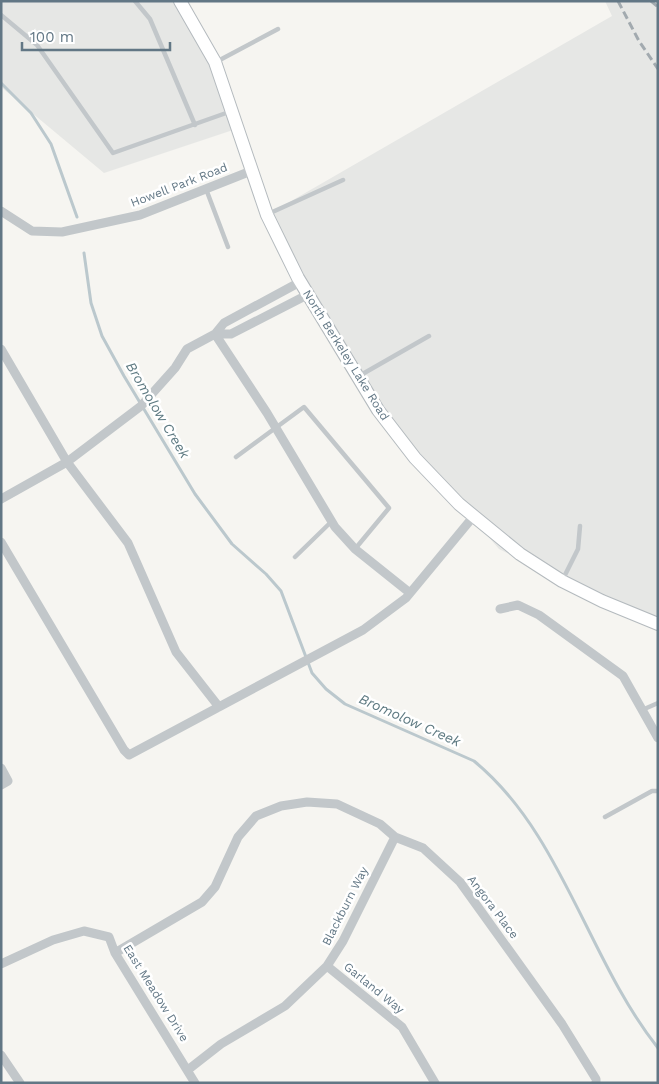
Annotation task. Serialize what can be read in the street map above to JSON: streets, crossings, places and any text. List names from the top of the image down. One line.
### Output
{"streets":{"street":["Howell Park Road","North Berkeley Lake Road","Blackburn Way","Angora Place","Garland Way","East Meadow Drive"]},"crossings":[["Howell Park Road","North Berkeley Lake Road"],["Blackburn Way","Angora Place"],["Blackburn Way","Garland Way"],["Blackburn Way","East Meadow Drive"],["Angora Place","East Meadow Drive"]],"water":["Bromolow Creek"],"scale_bar":"100 m"}
